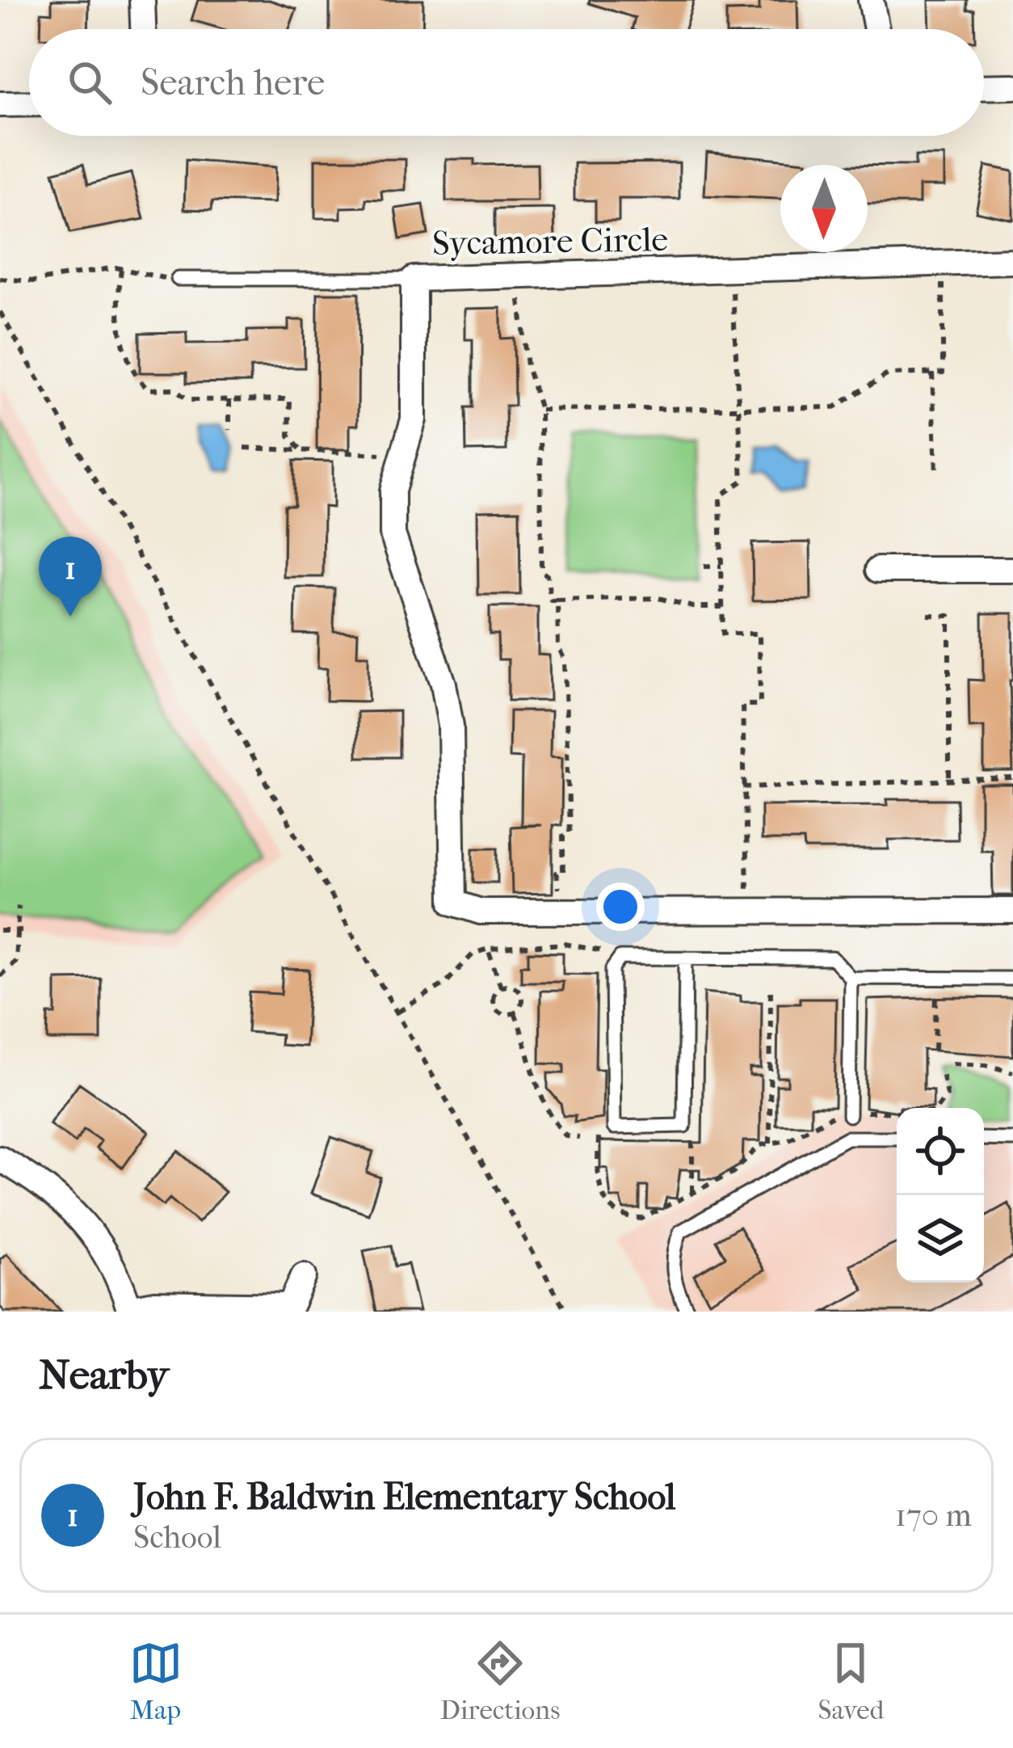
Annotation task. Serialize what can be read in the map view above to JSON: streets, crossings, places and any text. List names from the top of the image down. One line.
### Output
{"streets":{"street":["Sycamore Circle"]},"north":"bottom","page":{"search":"Search here","pins":"1","heading":"Nearby","list":[{"mark":"1","name":"John F. Baldwin Elementary School","note":"School","value":"170 m"}],"nav":["Map","Directions","Saved"]}}
